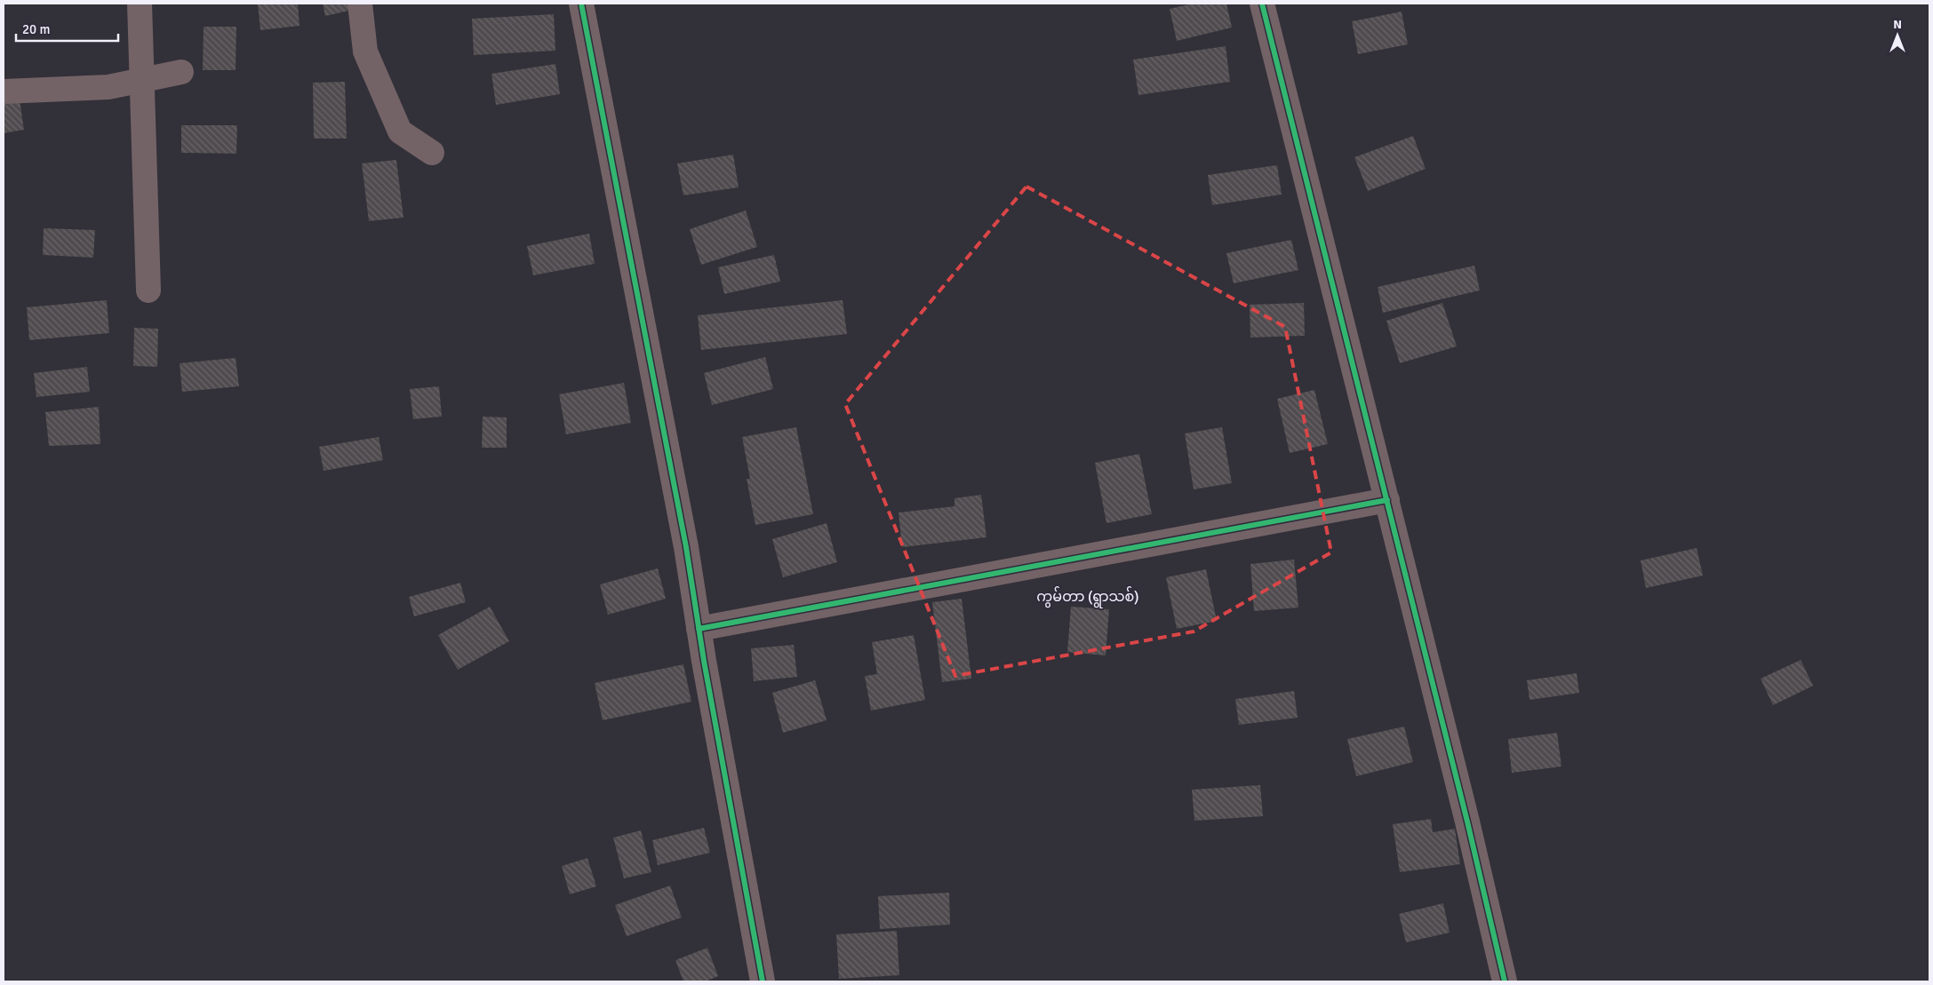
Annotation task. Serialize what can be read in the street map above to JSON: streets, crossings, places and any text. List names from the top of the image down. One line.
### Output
{"districts":["ကွမ်တာ (ရွာသစ်)"],"scale_bar":"20 m","north":"top"}
